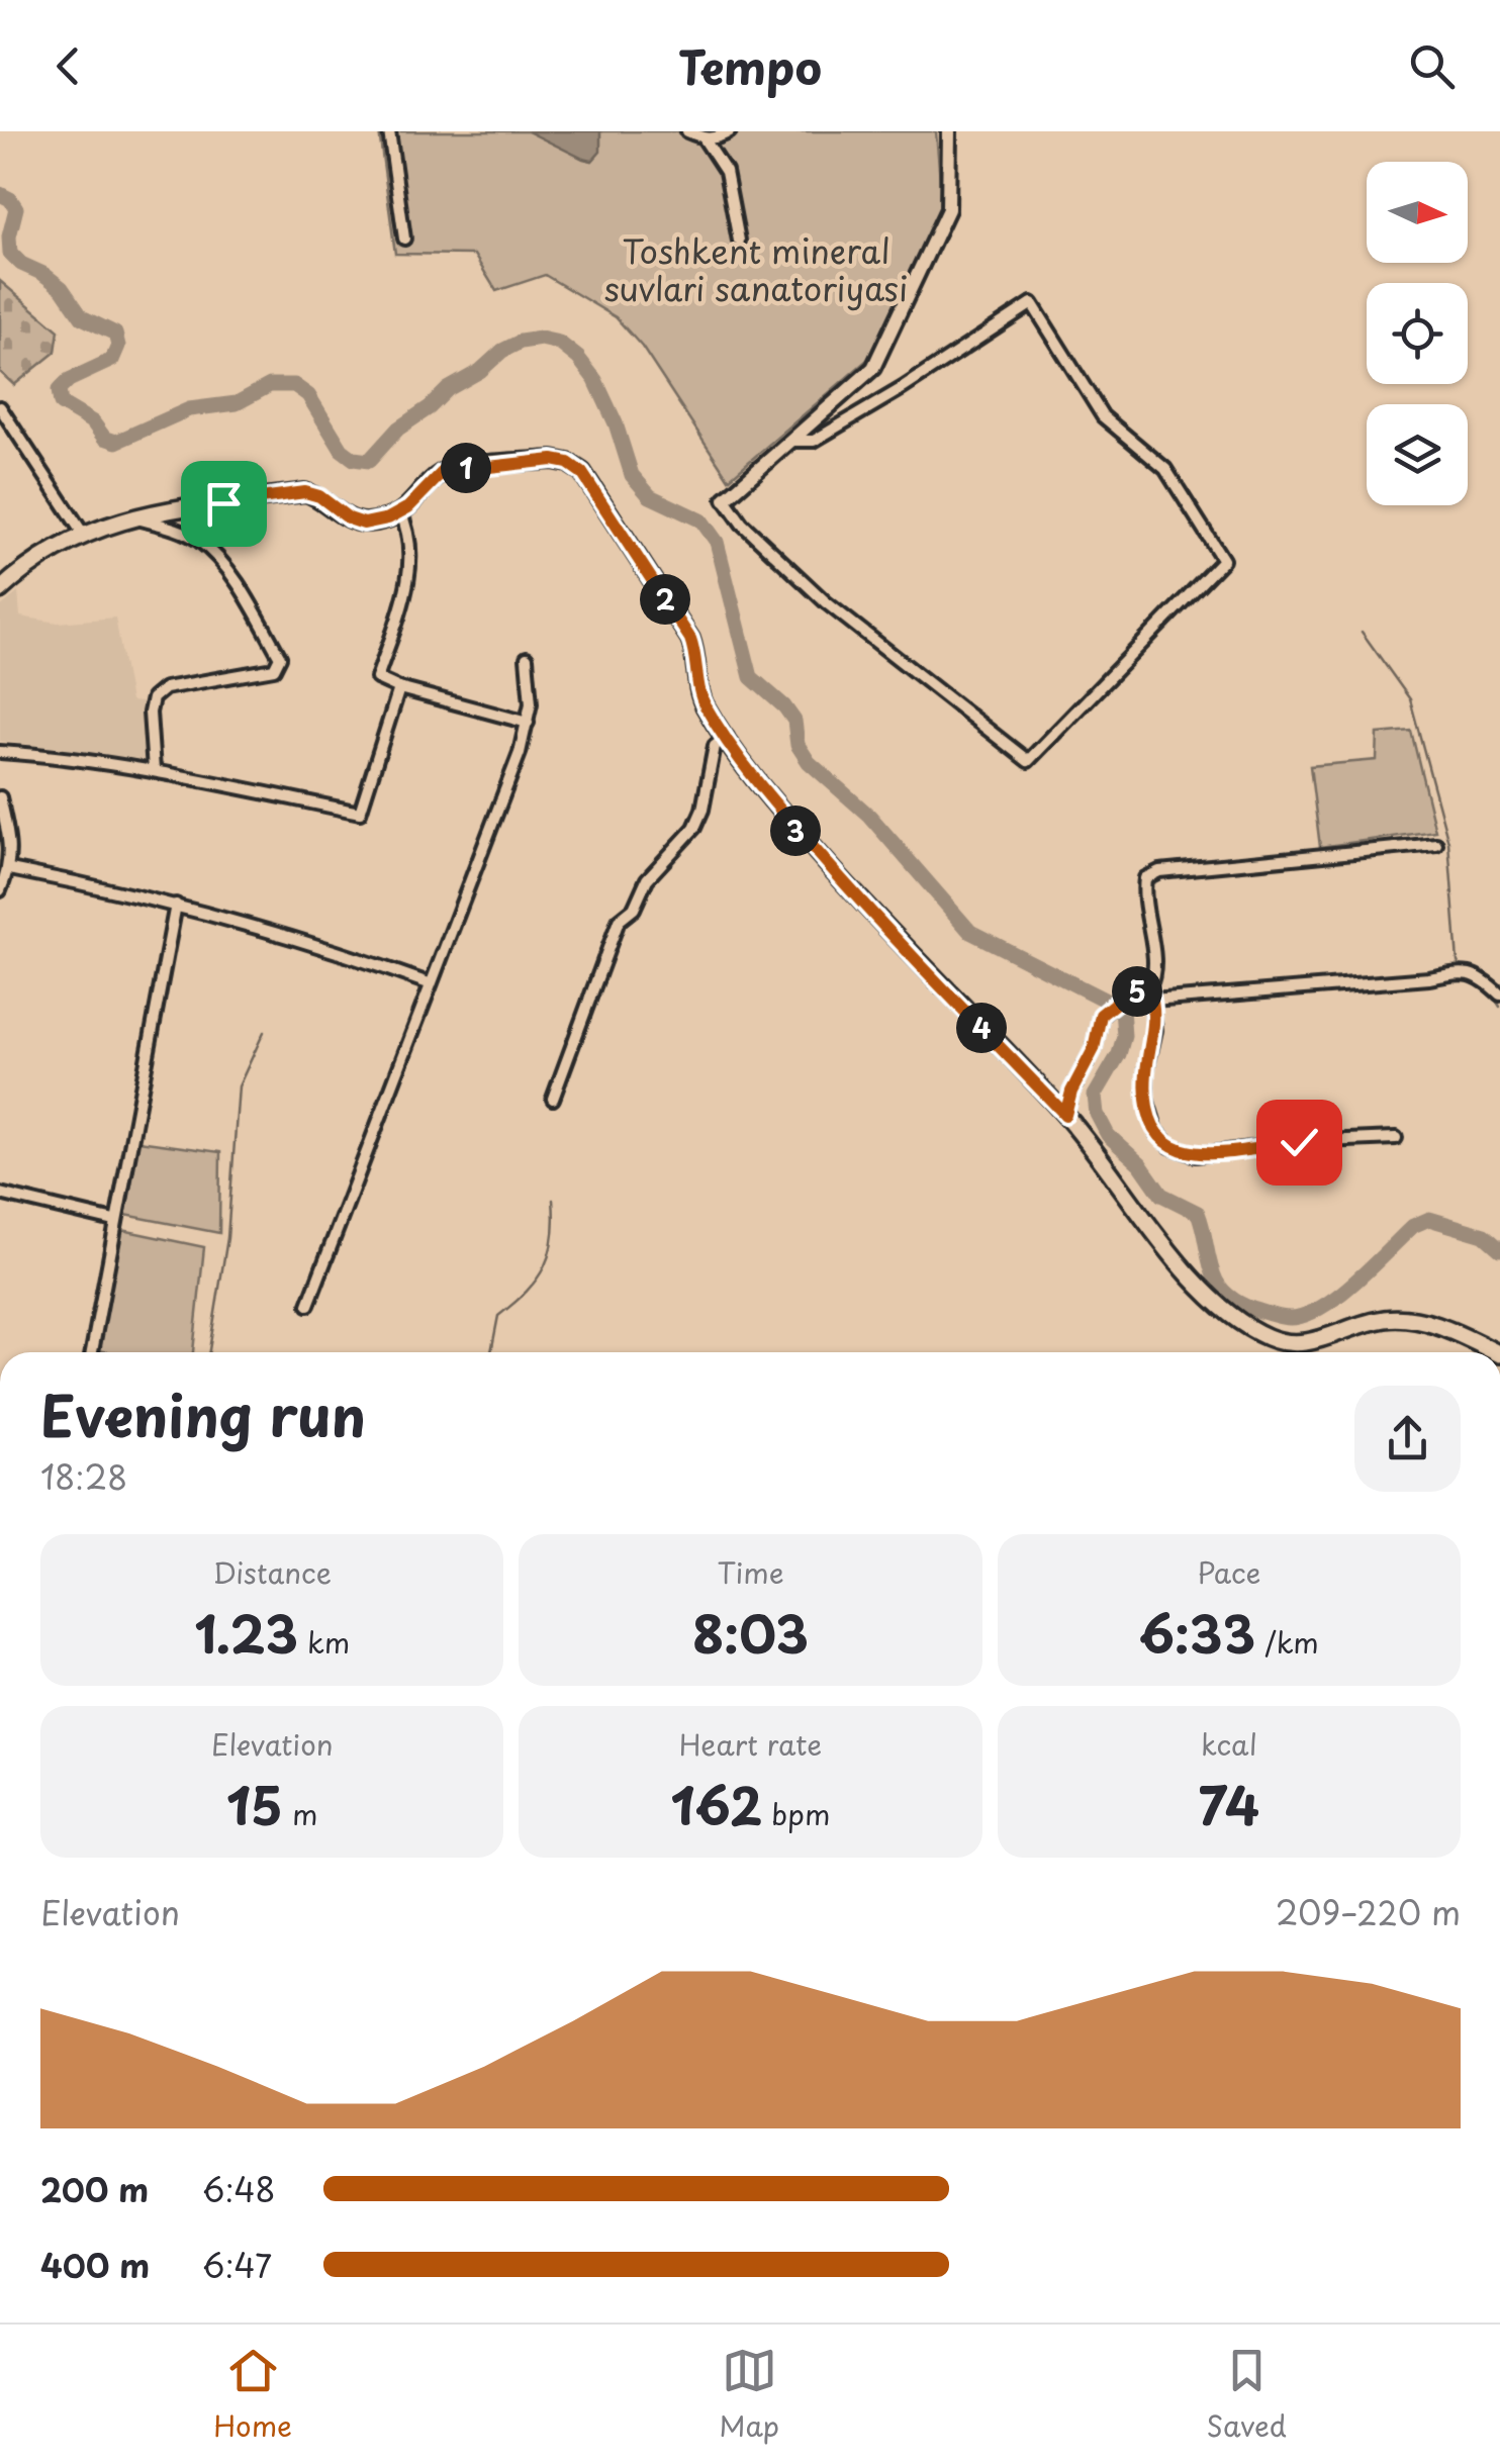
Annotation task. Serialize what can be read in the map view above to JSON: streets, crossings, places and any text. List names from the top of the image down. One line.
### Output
{"parks":["Toshkent mineral suvlari sanatoriyasi"],"north":"right","page":{"header":"Tempo","pins":["1","2","3","5","4"],"heading":["Evening run","18:28"],"stats":[["Distance","1.23 km"],["Time","8:03"],["Pace","6:33 /km"],["Elevation","15 m"],["Heart rate","162 bpm"],["kcal","74"]],"chart":["Elevation","209–220 m"],"list":[{"name":"200 m","note":"6:48"},{"name":"400 m","note":"6:47"}],"tabs":["Home","Map","Saved"]}}
